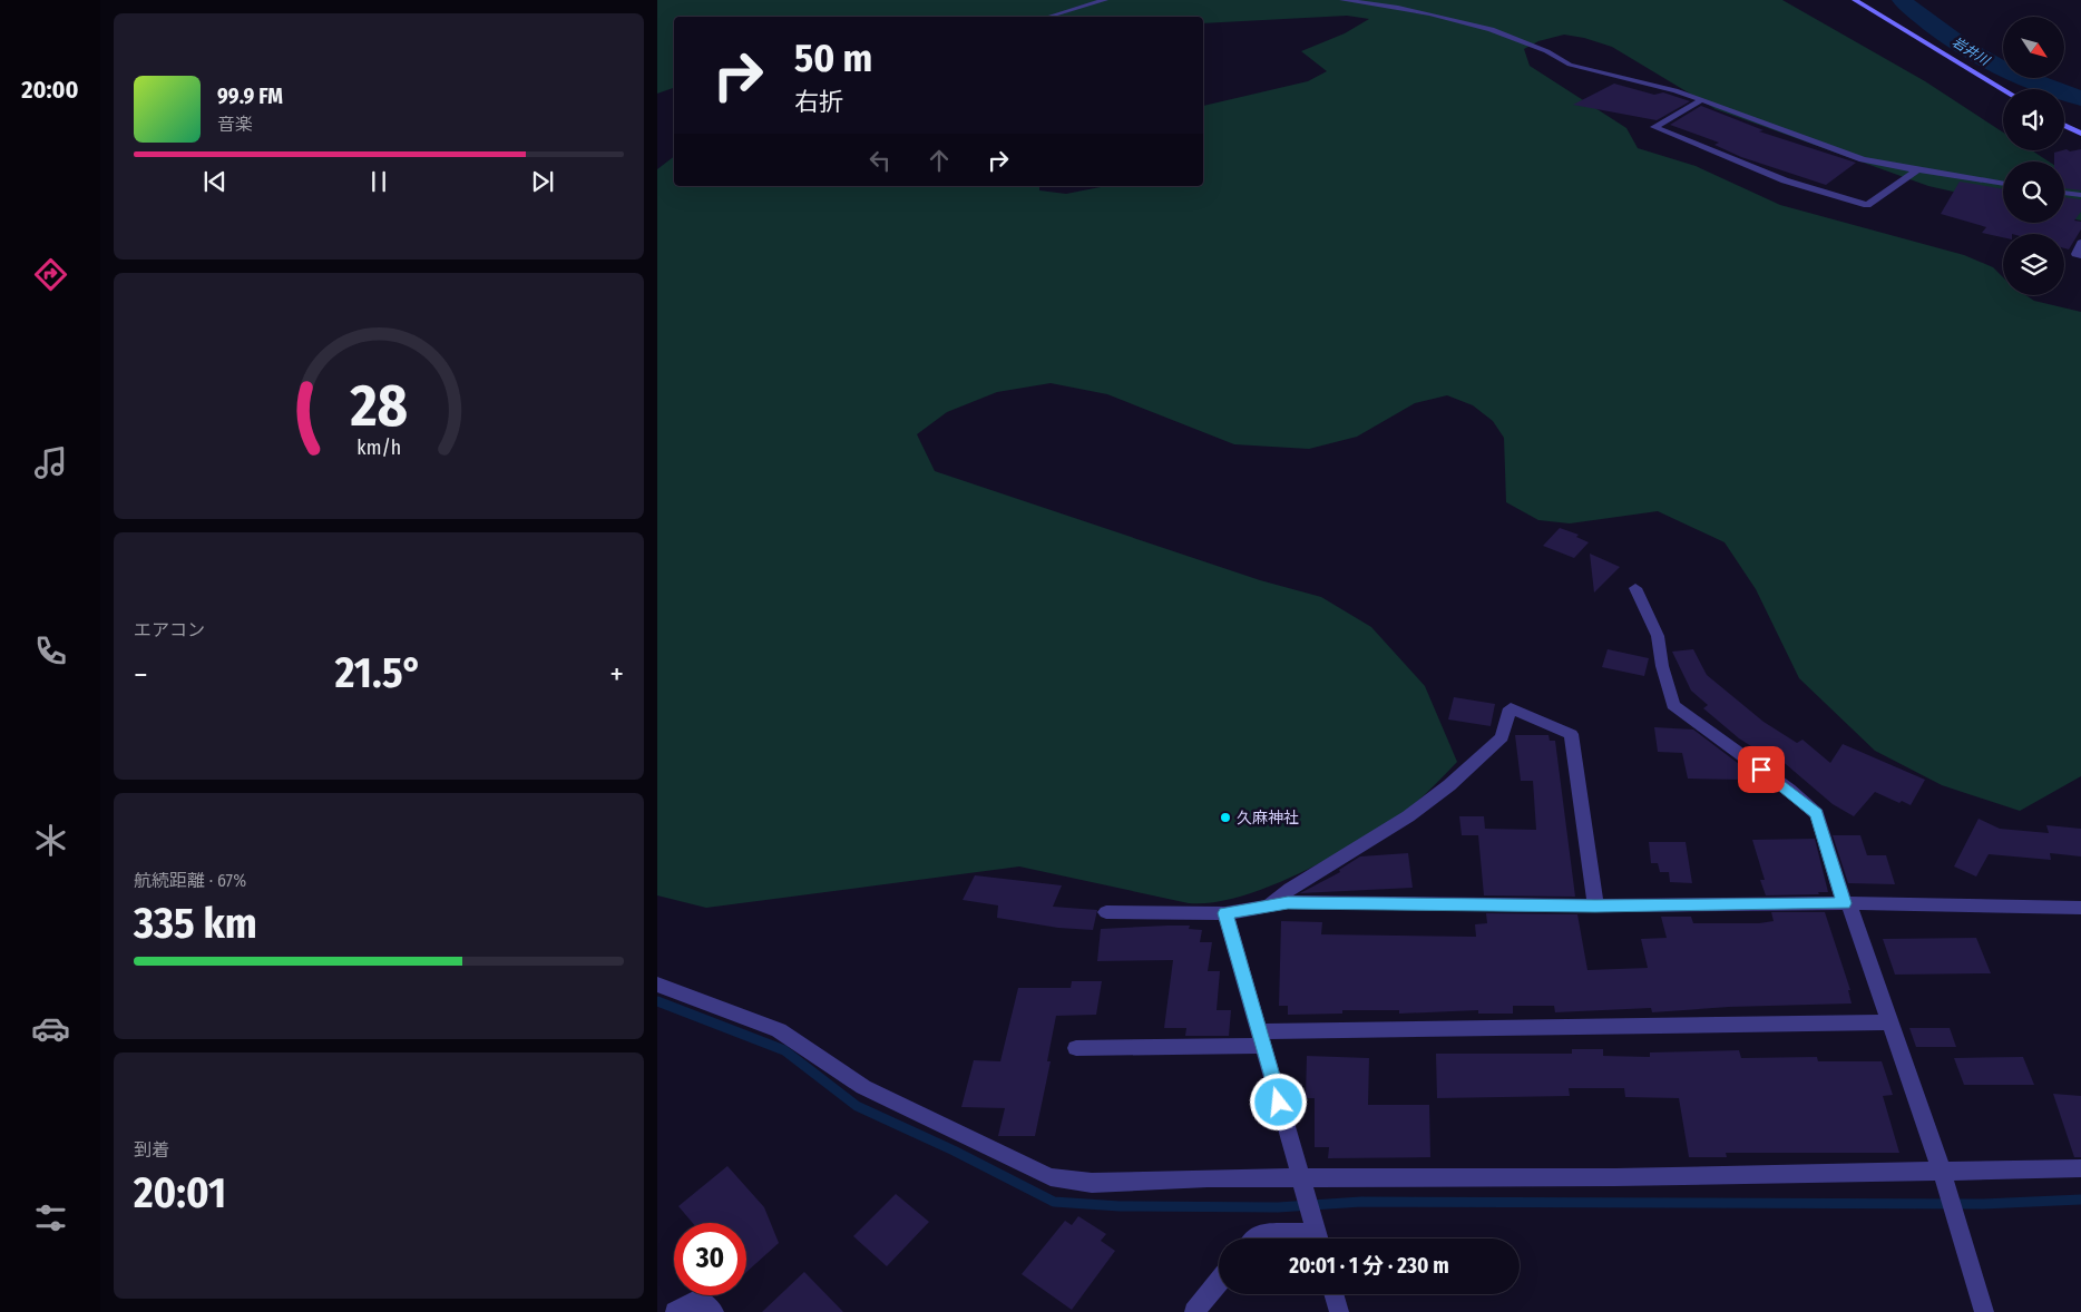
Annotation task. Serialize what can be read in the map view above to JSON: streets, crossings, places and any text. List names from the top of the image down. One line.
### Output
{"water":["岩井川"],"places":["久麻神社"],"north":"bottom right","page":{"tabs":"20:00","turn":["50 m","右折"],"song":["99.9 FM","音楽"],"tile":["エアコン",["航続距離 · 67%","335 km"],["到着","20:01"]],"heat":["−","21.5°","+"],"limit":"30","trip":"20:01 · 1 分 · 230 m","gauge":["28","km/h"]}}
